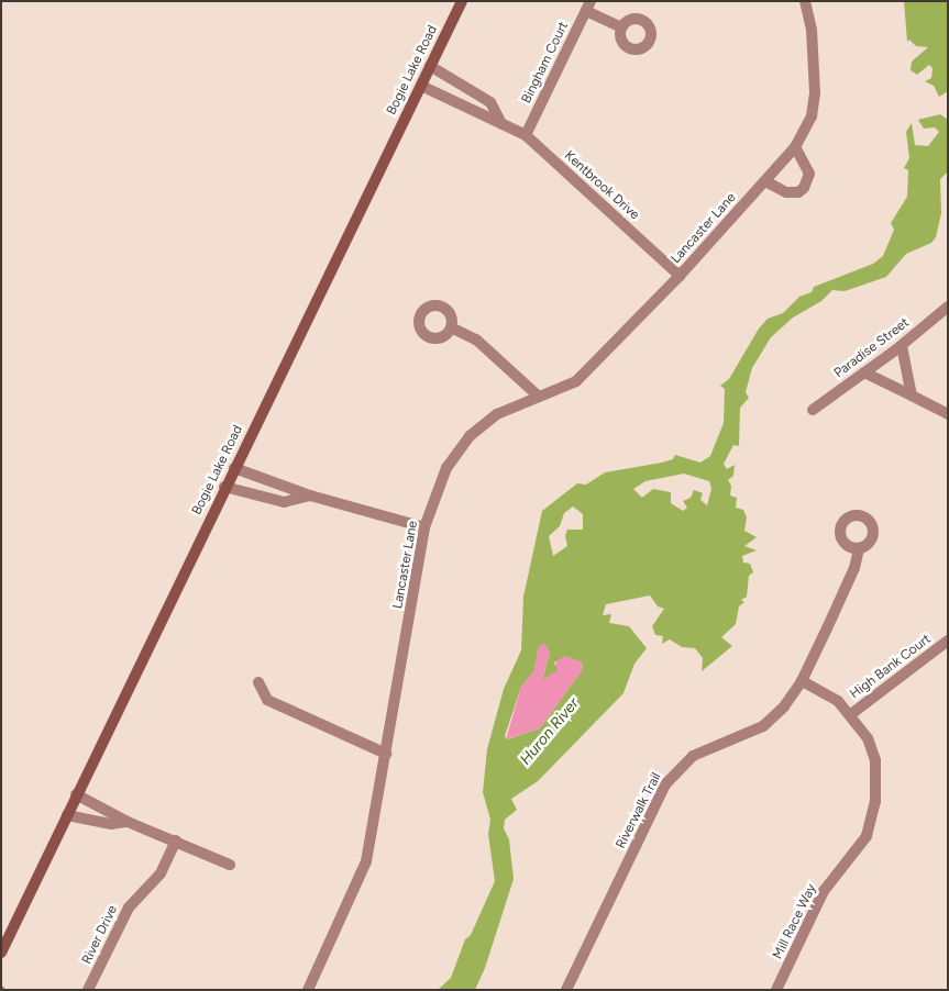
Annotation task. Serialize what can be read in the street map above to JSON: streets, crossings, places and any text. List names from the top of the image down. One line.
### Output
{"streets":{"main road":["Bogie Lake Road"],"street":["Bingham Court","Kentbrook Drive","Lancaster Lane","Paradise Street","High Bank Court","Riverwalk Trail","Mill Race Way","River Drive"]},"crossings":[["Bingham Court","Kentbrook Drive"],["Bogie Lake Road","Kentbrook Drive"],["Kentbrook Drive","Lancaster Lane"],["High Bank Court","Mill Race Way"],["Riverwalk Trail","Mill Race Way"]],"water":["Huron River"]}
